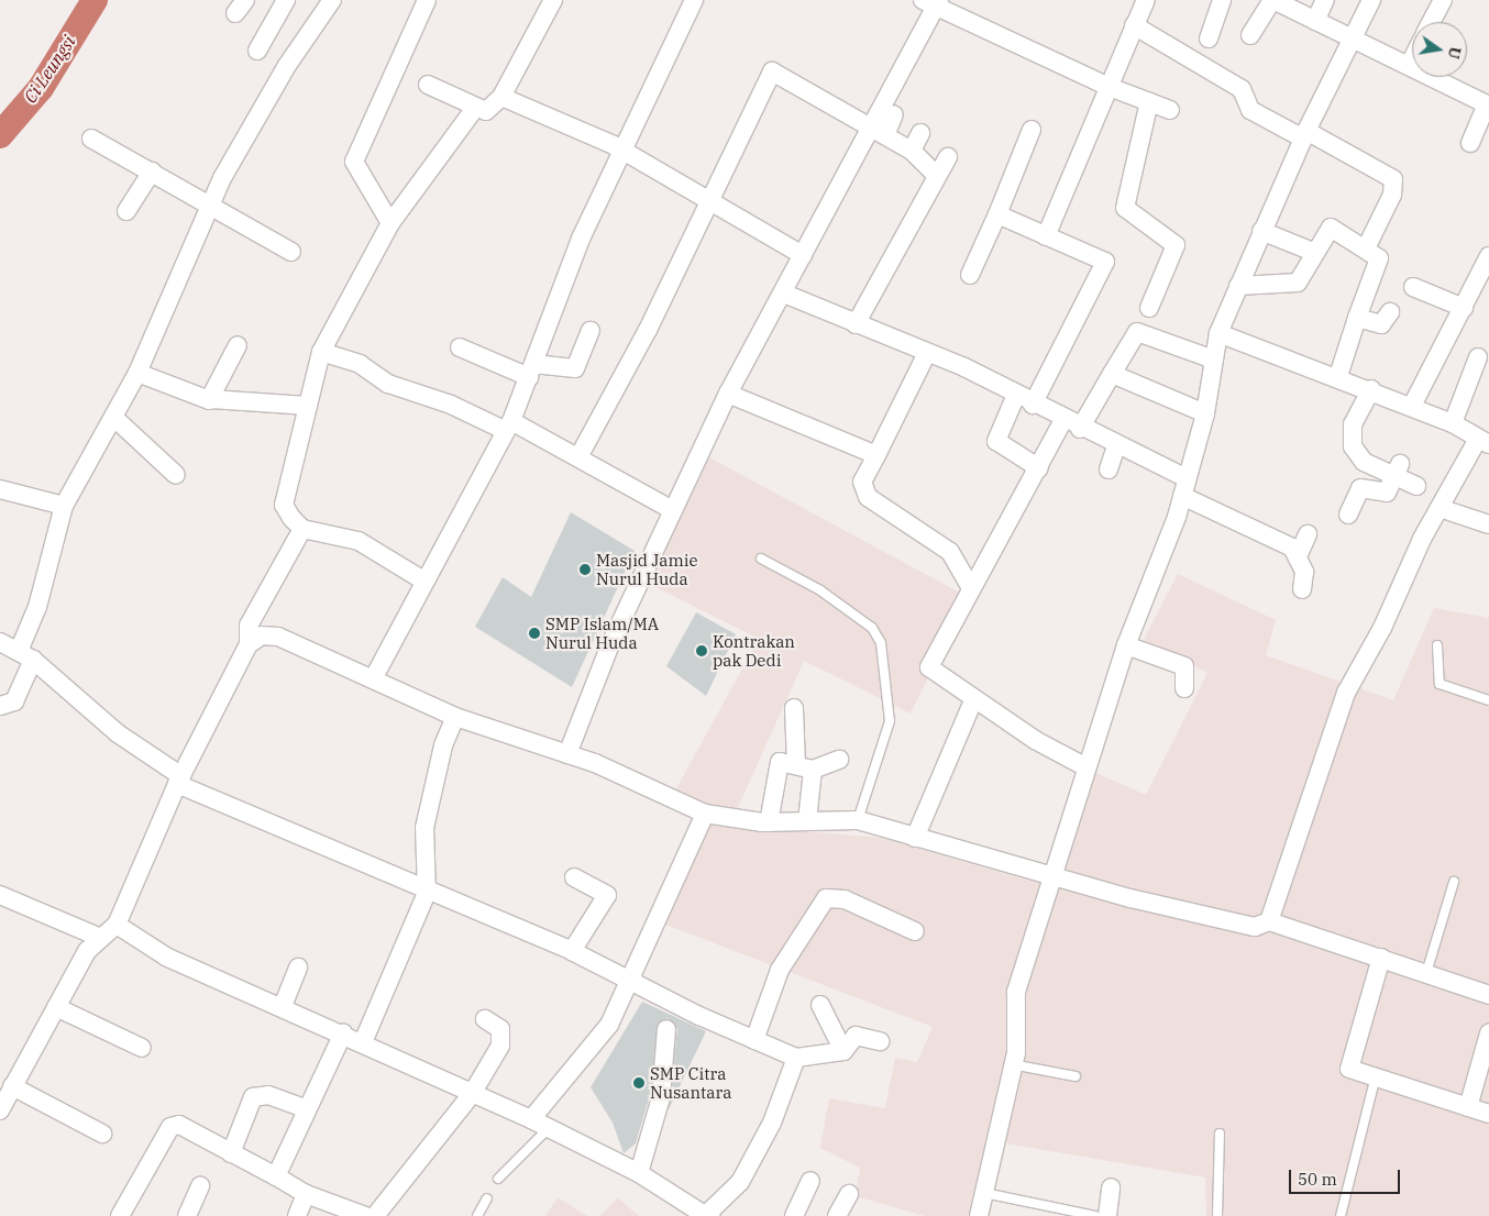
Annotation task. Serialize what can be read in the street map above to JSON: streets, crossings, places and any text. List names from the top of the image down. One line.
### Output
{"water":["Ci Leungsi"],"places":["Masjid Jamie Nurul Huda","SMP Islam/MA Nurul Huda","Kontrakan pak Dedi","SMP Citra Nusantara"],"scale_bar":"50 m","north":"right"}
